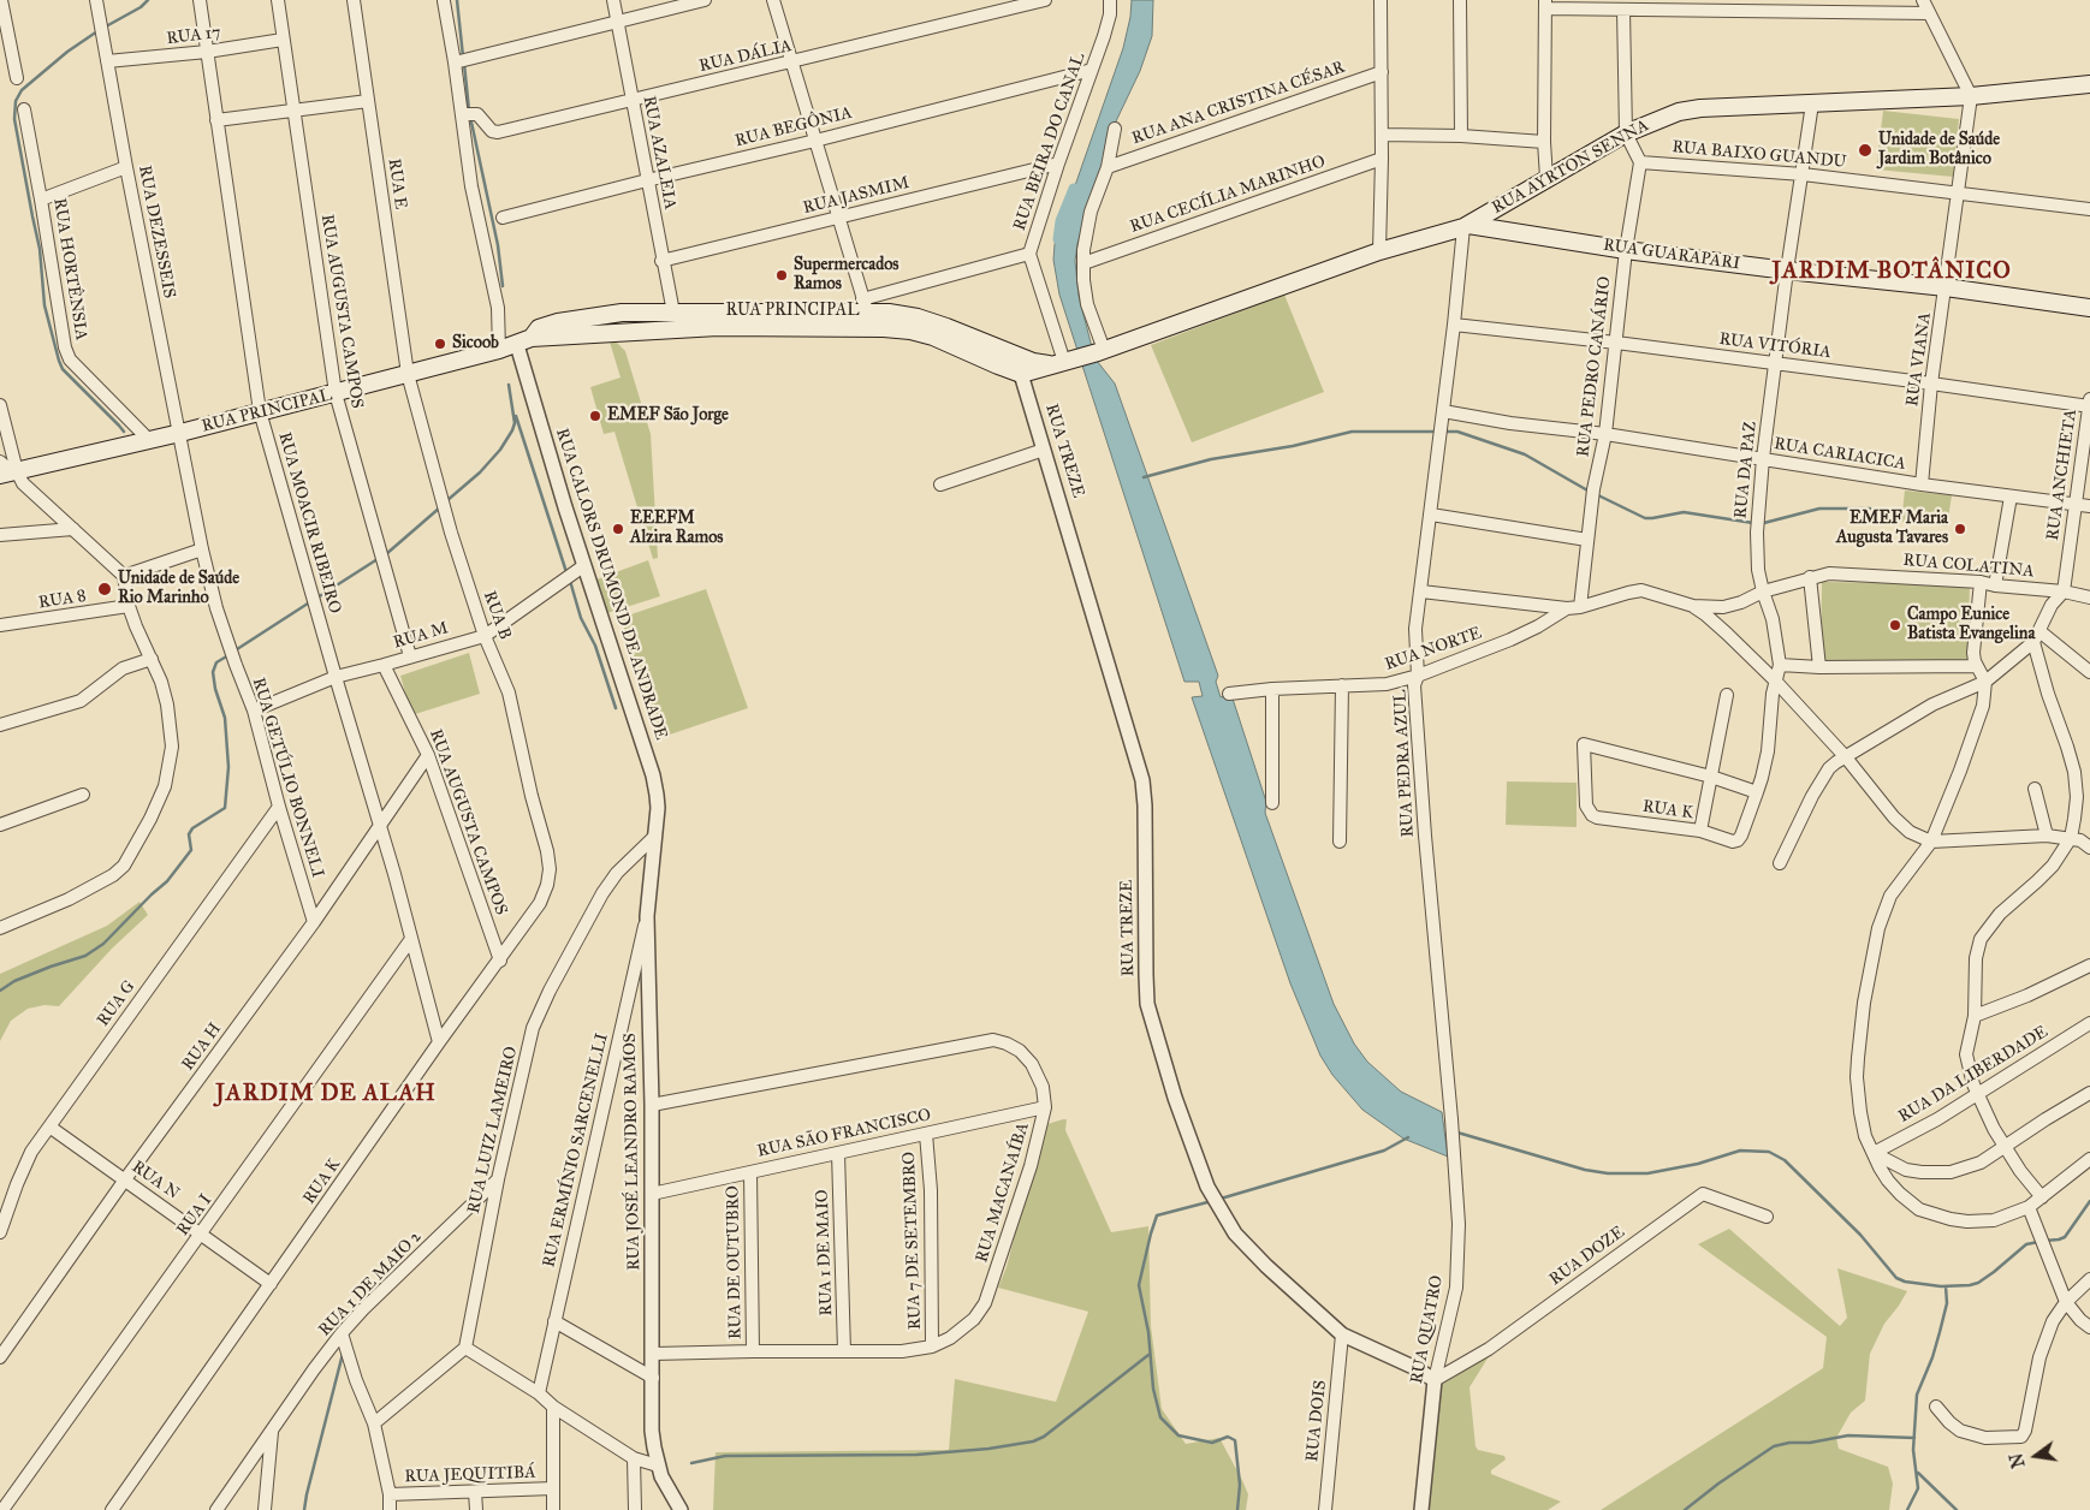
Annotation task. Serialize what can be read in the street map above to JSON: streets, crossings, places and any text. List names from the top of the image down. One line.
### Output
{"streets":{"main road":["RUA AYRTON SENNA","RUA GUARAPARI","RUA PRINCIPAL"],"street":["RUA 17","RUA DÁLIA","RUA ANA CRISTINA CÉSAR","RUA BEGÔNIA","RUA BEIRA DO CANAL","RUA AZALEIA","RUA BAIXO GUANDU","RUA E","RUA CECÍLIA MARINHO","RUA JASMIM","RUA DEZESSEIS","RUA HORTÊNSIA","RUA AUGUSTA CAMPOS","RUA VITÓRIA","RUA VIANA","RUA PEDRO CANÁRIO","RUA TREZE","RUA CARIACICA","RUA DA PAZ","RUA ANCHIETA","RUA MOACIR RIBEIRO","RUA COLATINA","RUA CALORS DRUMOND DE ANDRADE","RUA 8","RUA B","RUA M","RUA NORTE","RUA PEDRA AZUL","RUA GETÚLIO BONNELI","RUA K","RUA G","RUA H","RUA DA LIBERDADE","RUA LUIZ LAMEIRO","RUA SÃO FRANCISCO","RUA ERMÍNIO SARCENELLI","RUA JOSÉ LEANDRO RAMOS","RUA N","RUA MACANAÍBA","RUA I","RUA 7 DE SETEMBRO","RUA 1 DE MAIO","RUA DOZE","RUA DE OUTUBRO","RUA 1 DE MAIO 2","RUA QUATRO","RUA DOIS","RUA JEQUITIBÁ"]},"crossings":[["RUA 17","RUA DEZESSEIS"],["RUA 17","RUA AUGUSTA CAMPOS"],["RUA 17","RUA MOACIR RIBEIRO"],["RUA DÁLIA","RUA AZALEIA"],["RUA BEGÔNIA","RUA BEIRA DO CANAL"],["RUA BEGÔNIA","RUA AZALEIA"],["RUA BEIRA DO CANAL","RUA AYRTON SENNA"],["RUA BEIRA DO CANAL","RUA JASMIM"],["RUA BEIRA DO CANAL","RUA PRINCIPAL"],["RUA AZALEIA","RUA JASMIM"],["RUA AZALEIA","RUA PRINCIPAL"],["RUA BAIXO GUANDU","RUA VIANA"],["RUA BAIXO GUANDU","RUA PEDRO CANÁRIO"],["RUA BAIXO GUANDU","RUA DA PAZ"],["RUA AYRTON SENNA","RUA GUARAPARI"],["RUA AYRTON SENNA","RUA PRINCIPAL"],["RUA AYRTON SENNA","RUA VIANA"],["RUA AYRTON SENNA","RUA DA PAZ"],["RUA AYRTON SENNA","RUA PEDRA AZUL"],["RUA E","RUA PRINCIPAL"],["RUA E","RUA B"],["RUA DEZESSEIS","RUA PRINCIPAL"],["RUA DEZESSEIS","RUA GETÚLIO BONNELI"],["RUA GUARAPARI","RUA VIANA"],["RUA GUARAPARI","RUA PEDRO CANÁRIO"],["RUA GUARAPARI","RUA DA PAZ"],["RUA GUARAPARI","RUA PEDRA AZUL"],["RUA HORTÊNSIA","RUA PRINCIPAL"],["RUA AUGUSTA CAMPOS","RUA PRINCIPAL"],["RUA AUGUSTA CAMPOS","RUA M"],["RUA AUGUSTA CAMPOS","RUA K"],["RUA AUGUSTA CAMPOS","RUA H"],["RUA PRINCIPAL","RUA TREZE"],["RUA PRINCIPAL","RUA MOACIR RIBEIRO"],["RUA PRINCIPAL","RUA CALORS DRUMOND DE ANDRADE"],["RUA PRINCIPAL","RUA B"],["RUA PRINCIPAL","RUA GETÚLIO BONNELI"],["RUA VITÓRIA","RUA VIANA"],["RUA VITÓRIA","RUA PEDRO CANÁRIO"],["RUA VITÓRIA","RUA DA PAZ"],["RUA VITÓRIA","RUA ANCHIETA"],["RUA VITÓRIA","RUA PEDRA AZUL"],["RUA VIANA","RUA CARIACICA"],["RUA PEDRO CANÁRIO","RUA CARIACICA"],["RUA PEDRO CANÁRIO","RUA COLATINA"],["RUA TREZE","RUA DOZE"],["RUA TREZE","RUA QUATRO"],["RUA TREZE","RUA DOIS"],["RUA CARIACICA","RUA DA PAZ"],["RUA CARIACICA","RUA ANCHIETA"],["RUA CARIACICA","RUA PEDRA AZUL"],["RUA DA PAZ","RUA COLATINA"],["RUA DA PAZ","RUA K"],["RUA ANCHIETA","RUA COLATINA"],["RUA MOACIR RIBEIRO","RUA M"],["RUA MOACIR RIBEIRO","RUA K"],["RUA MOACIR RIBEIRO","RUA H"],["RUA MOACIR RIBEIRO","RUA I"],["RUA COLATINA","RUA NORTE"],["RUA COLATINA","RUA PEDRA AZUL"],["RUA CALORS DRUMOND DE ANDRADE","RUA M"],["RUA CALORS DRUMOND DE ANDRADE","RUA LUIZ LAMEIRO"],["RUA CALORS DRUMOND DE ANDRADE","RUA JOSÉ LEANDRO RAMOS"],["RUA B","RUA M"],["RUA B","RUA K"],["RUA M","RUA GETÚLIO BONNELI"],["RUA NORTE","RUA PEDRA AZUL"],["RUA PEDRA AZUL","RUA QUATRO"],["RUA GETÚLIO BONNELI","RUA G"],["RUA GETÚLIO BONNELI","RUA H"],["RUA K","RUA N"],["RUA G","RUA N"],["RUA H","RUA N"],["RUA LUIZ LAMEIRO","RUA JOSÉ LEANDRO RAMOS"],["RUA LUIZ LAMEIRO","RUA 1 DE MAIO 2"],["RUA SÃO FRANCISCO","RUA JOSÉ LEANDRO RAMOS"],["RUA SÃO FRANCISCO","RUA MACANAÍBA"],["RUA SÃO FRANCISCO","RUA 7 DE SETEMBRO"],["RUA SÃO FRANCISCO","RUA 1 DE MAIO"],["RUA SÃO FRANCISCO","RUA DE OUTUBRO"],["RUA ERMÍNIO SARCENELLI","RUA JOSÉ LEANDRO RAMOS"],["RUA JOSÉ LEANDRO RAMOS","RUA MACANAÍBA"],["RUA N","RUA I"],["RUA MACANAÍBA","RUA 7 DE SETEMBRO"],["RUA MACANAÍBA","RUA 1 DE MAIO"],["RUA MACANAÍBA","RUA DE OUTUBRO"],["RUA DOZE","RUA QUATRO"]],"districts":["JARDIM BOTÂNICO","JARDIM DE ALAH"],"places":["Unidade de Saúde Jardim Botânico","Supermercados Ramos","Sicoob","EMEF São Jorge","EEEFM Alzira Ramos","EMEF Maria Augusta Tavares","Unidade de Saúde Rio Marinho","Campo Eunice Batista Evangelina"],"north":"left"}
